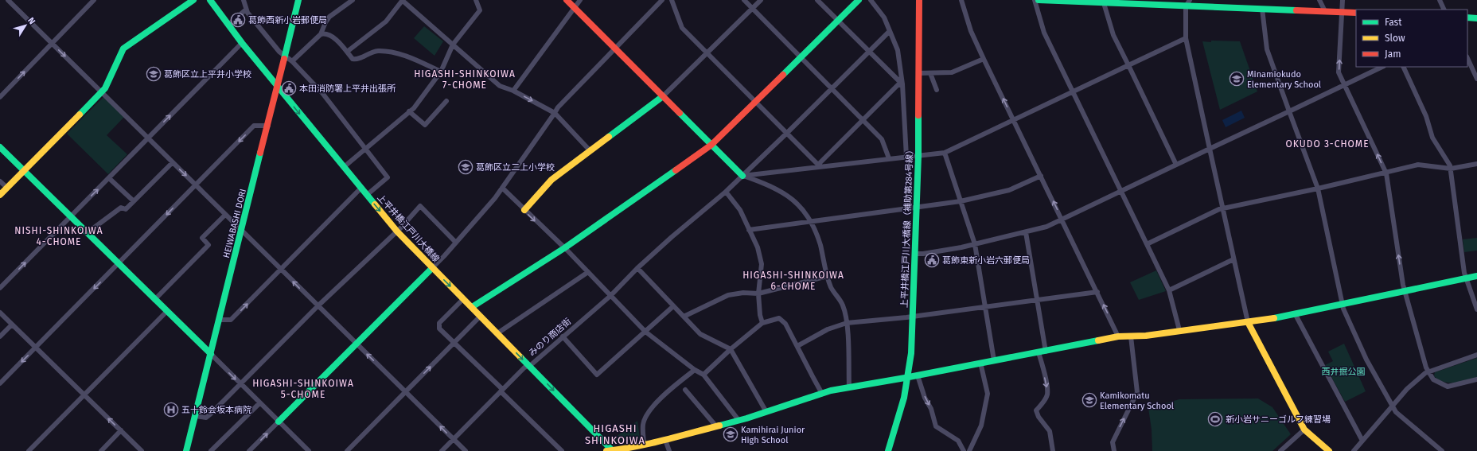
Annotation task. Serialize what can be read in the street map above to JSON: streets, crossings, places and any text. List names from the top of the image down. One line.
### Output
{"streets":{"street":["HEIWABASHI DORI","上平井橋江戸川大橋線（補助第284号線）","上平井橋江戸川大橋線","みのり商店街"]},"crossings":[["HEIWABASHI DORI","上平井橋江戸川大橋線"],["上平井橋江戸川大橋線","みのり商店街"]],"districts":["HIGASHI-SHINKOIWA 7-CHOME","OKUDO 3-CHOME","NISHI-SHINKOIWA 4-CHOME","HIGASHI-SHINKOIWA 6-CHOME","HIGASHI-SHINKOIWA 5-CHOME","HIGASHI SHINKOIWA"],"parks":["西井掘公園"],"places":{"public building":["葛飾西新小岩郵便局","本田消防署上平井出張所","葛飾東新小岩六郵便局"],"school or university":["葛飾区立上平井小学校","Minamiokudo Elementary School","葛飾区立二上小学校","Kamikomatu Elementary School","Kamihirai Junior High School"],"hospital":["五十鈴会坂本病院"],"sports":["新小岩サニーゴルフ練習場"]},"legend":["Fast","Slow","Jam"],"north":"top right"}
